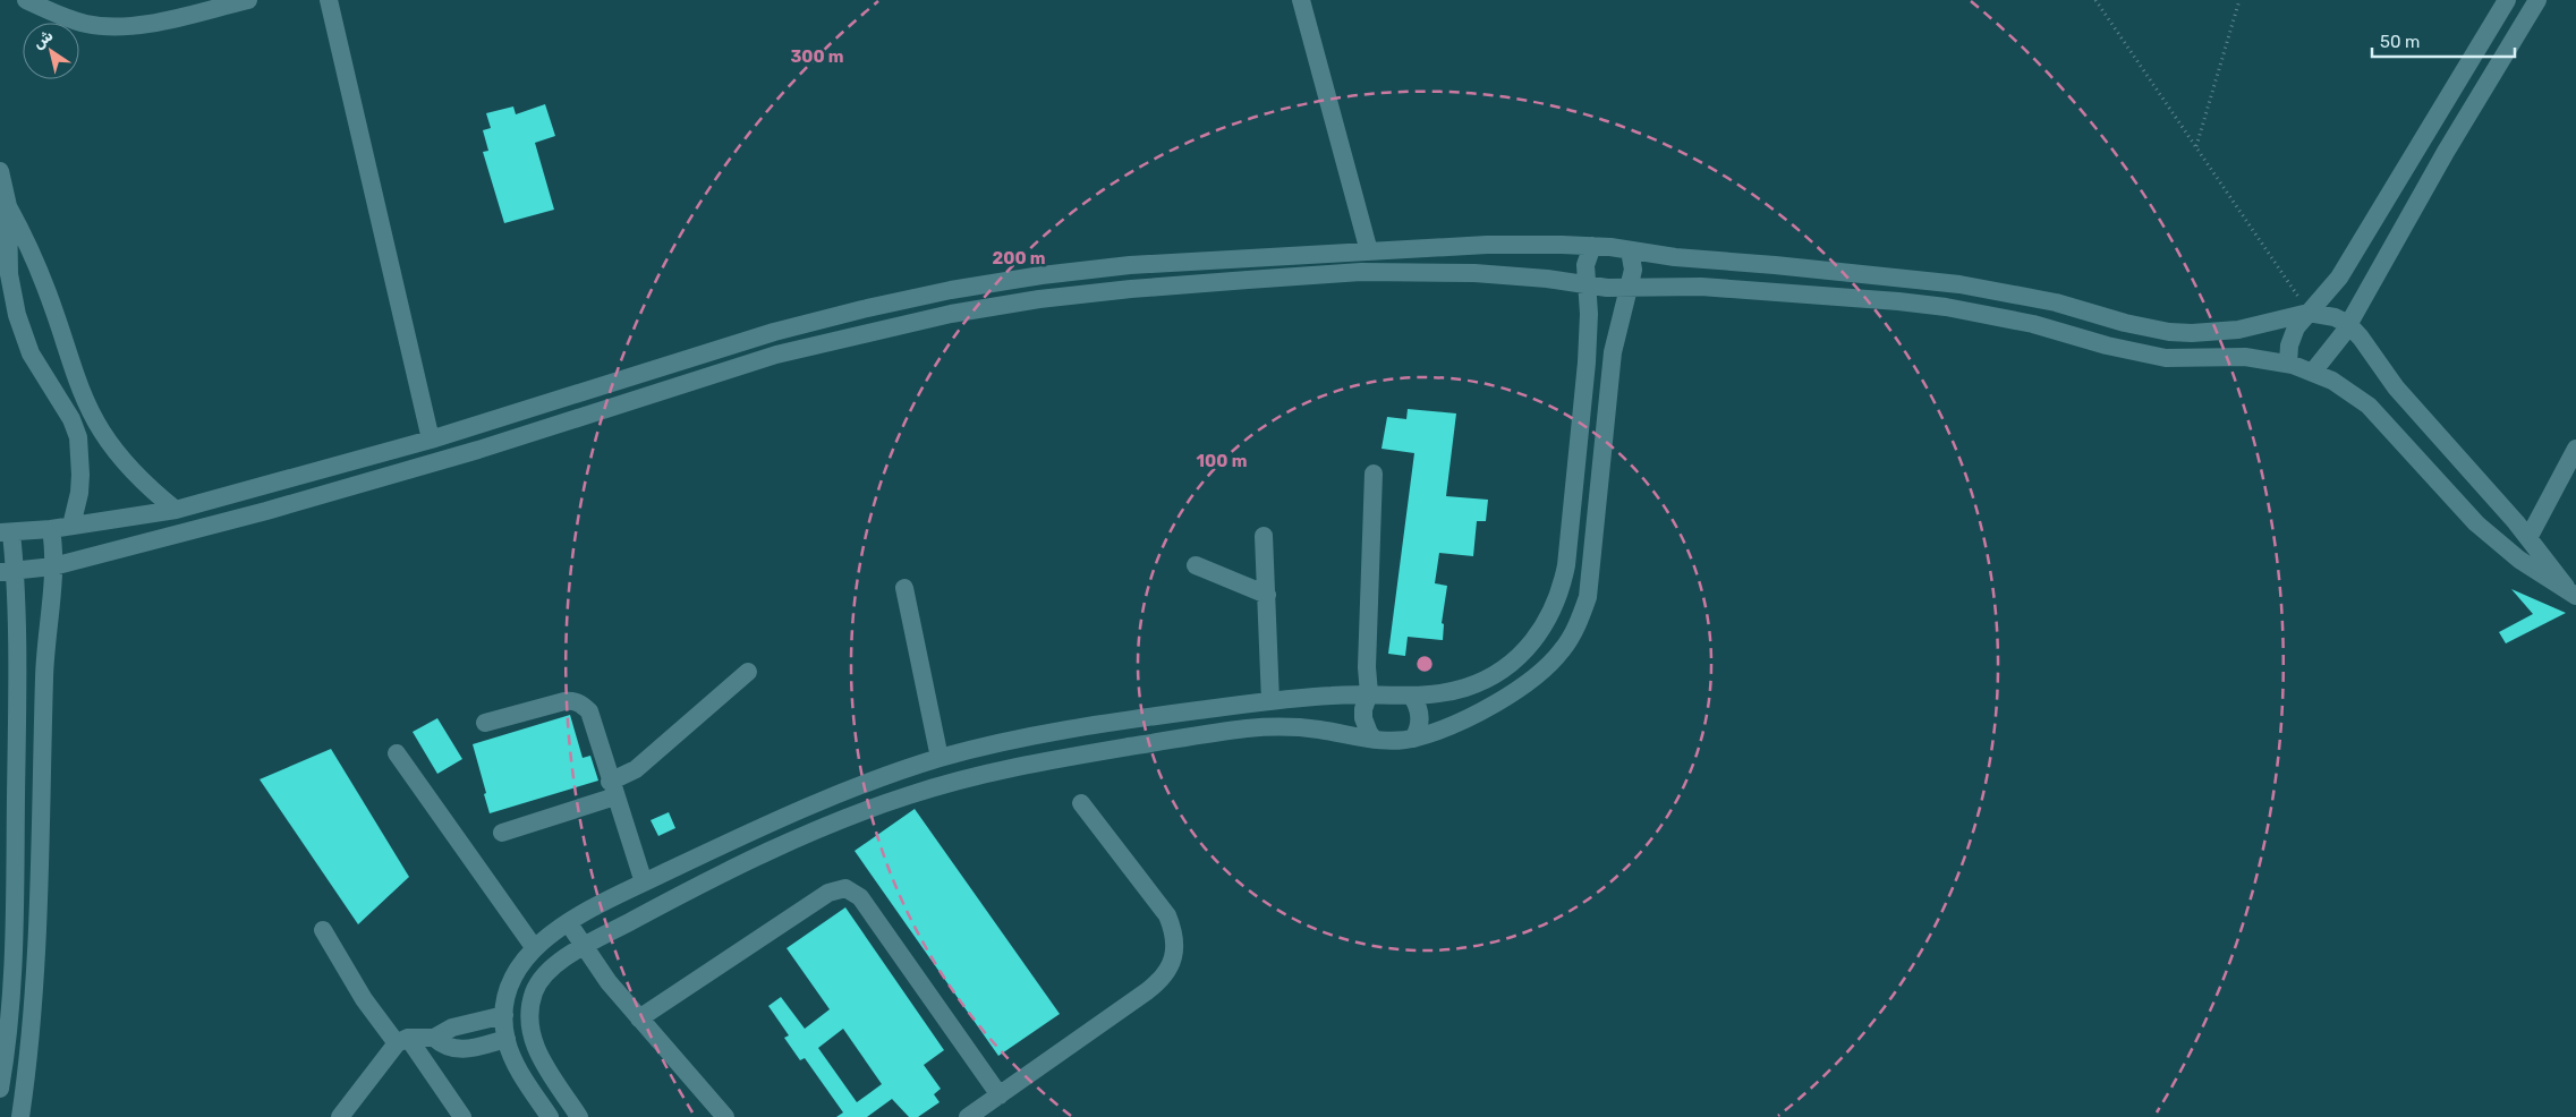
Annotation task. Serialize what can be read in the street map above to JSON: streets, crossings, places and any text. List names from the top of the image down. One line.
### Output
{"scale_bar":"50 m","north":"top left","rings":["300 m","200 m","100 m"]}
